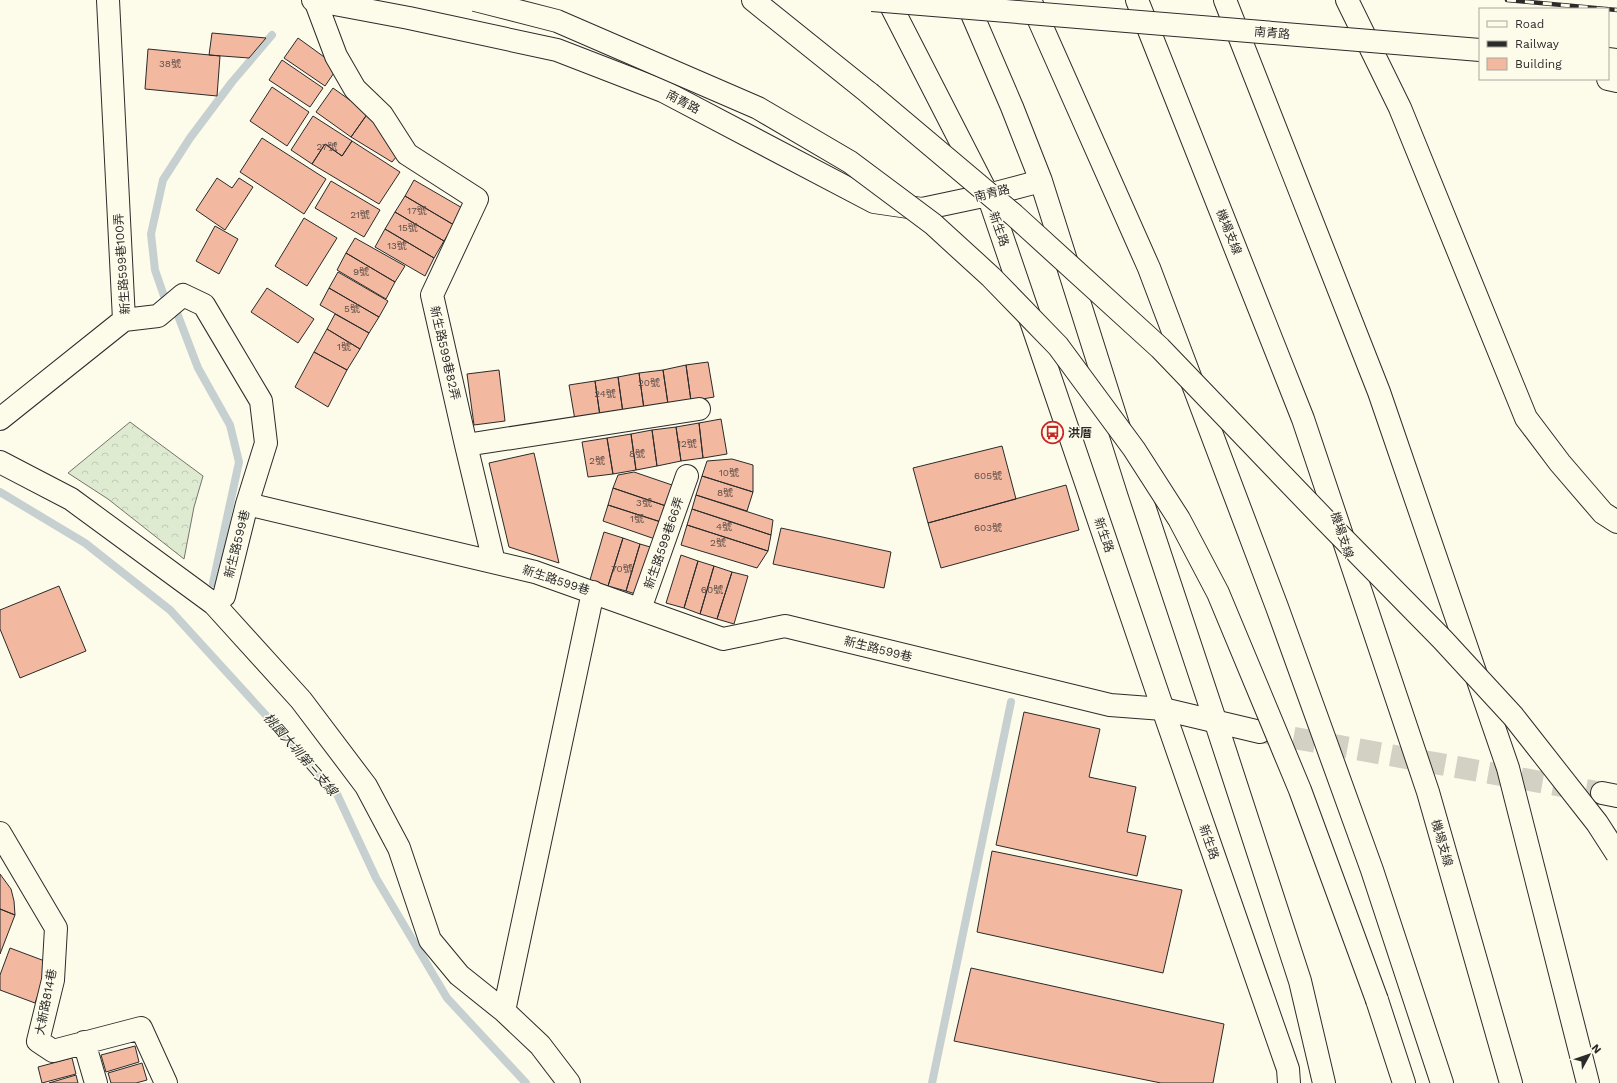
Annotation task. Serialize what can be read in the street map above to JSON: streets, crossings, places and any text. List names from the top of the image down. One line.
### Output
{"streets":{"main road":["南青路","新生路","機場支線","新生路599巷100弄","新生路599巷82弄","新生路599巷66弄","新生路599巷","大新路814巷"]},"crossings":[["南青路","新生路"],["南青路","新生路599巷82弄"],["新生路","新生路599巷"],["新生路599巷100弄","新生路599巷"],["新生路599巷82弄","新生路599巷"],["新生路599巷66弄","新生路599巷"]],"water":["桃園大圳第三支線"],"places":{"bus stop":["洪厝"]},"house_numbers":["38號","27號","17號","21號","15號","13號","9號","5號","1號","20號","24號","12號","8號","2號","10號","605號","8號","3號","1號","4號","603號","2號","70號","60號"],"legend":["Road","Railway","Building"],"north":"top right"}
